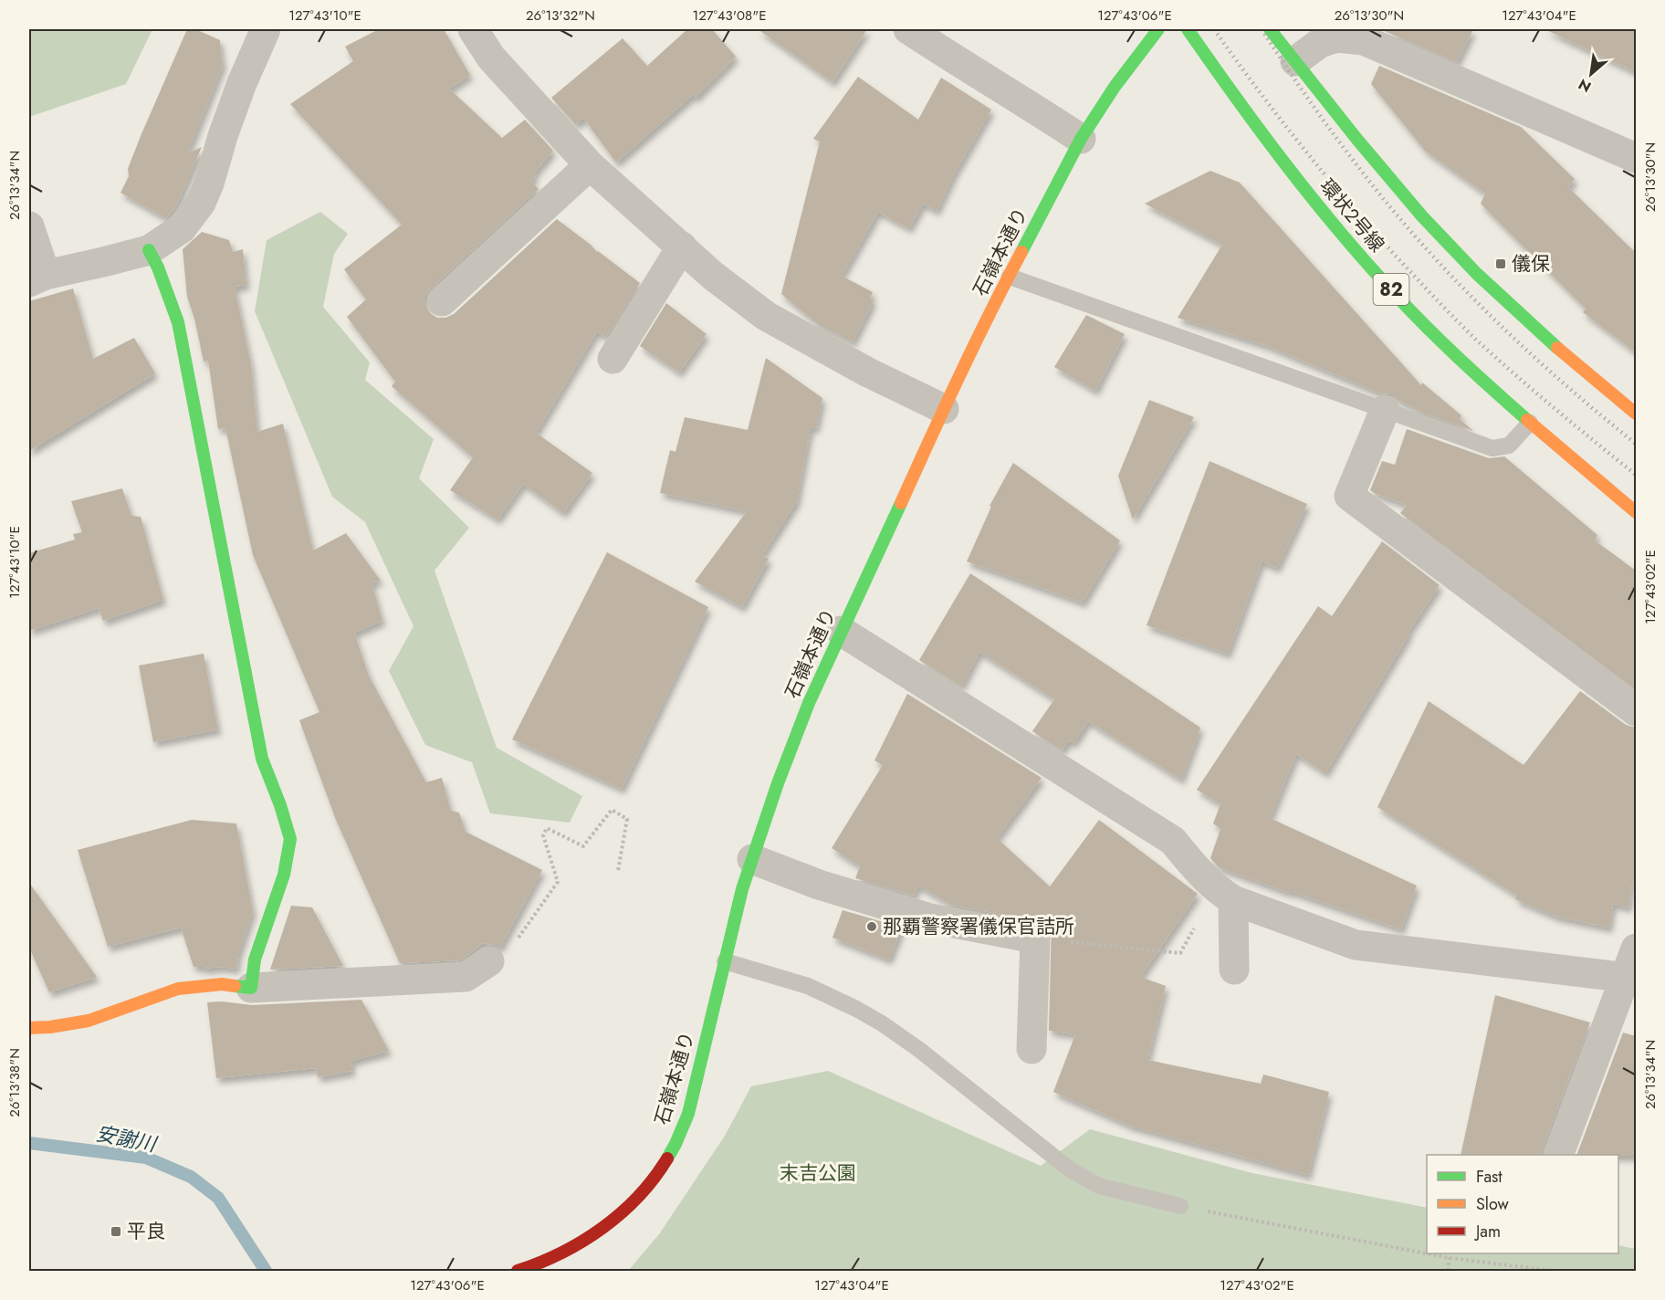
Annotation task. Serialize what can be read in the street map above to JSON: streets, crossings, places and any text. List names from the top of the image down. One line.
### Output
{"streets":{"main road":["環状2号線","石嶺本通り","82"]},"water":["安謝川"],"parks":["末吉公園"],"places":{"transit":["儀保","平良"],"other":["那覇警察署儀保官詰所"]},"legend":["Fast","Slow","Jam"],"north":"bottom left","coordinates":["127°43'10\"E","26°13'32\"N","127°43'08\"E","127°43'06\"E","26°13'30\"N","127°43'04\"E","26°13'34\"N","127°43'02\"E","26°13'38\"N"]}
